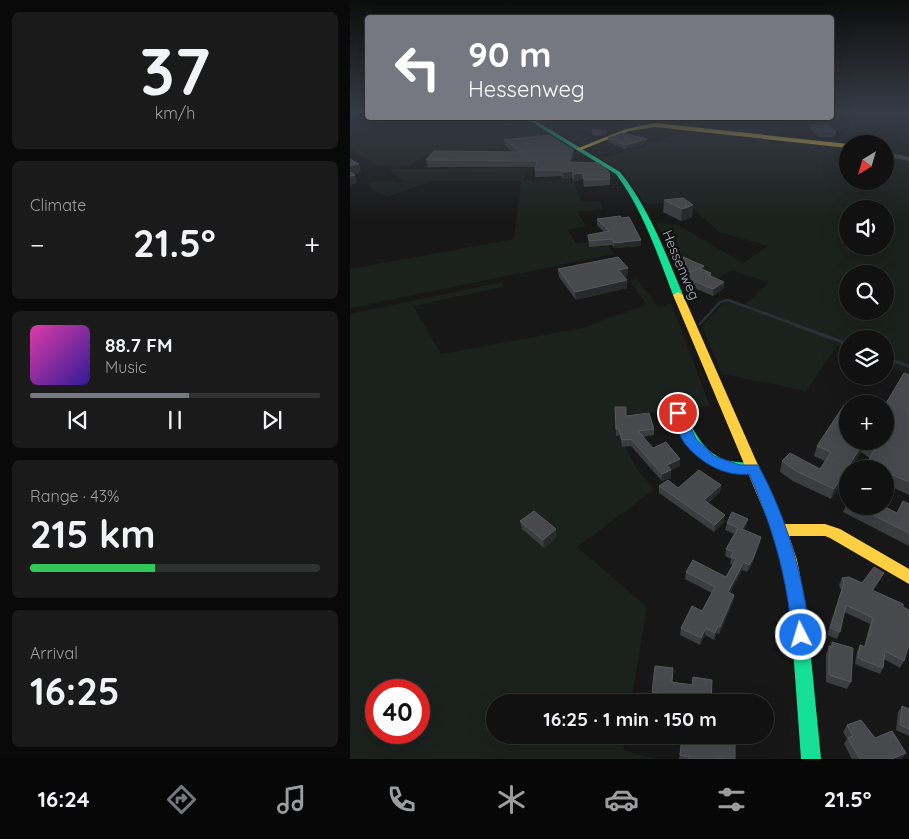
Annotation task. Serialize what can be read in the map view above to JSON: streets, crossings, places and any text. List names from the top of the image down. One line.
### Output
{"streets":{"street":["Hessenweg"]},"north":"bottom left","page":{"tile":[["37","km/h"],"Climate",["Range · 43%","215 km"],["Arrival","16:25"]],"turn":["90 m","Hessenweg"],"map_buttons":["+","−"],"heat":["−","21.5°","+"],"song":["88.7 FM","Music"],"limit":"40","trip":"16:25 · 1 min · 150 m","tabs":["16:24","21.5°"]}}
